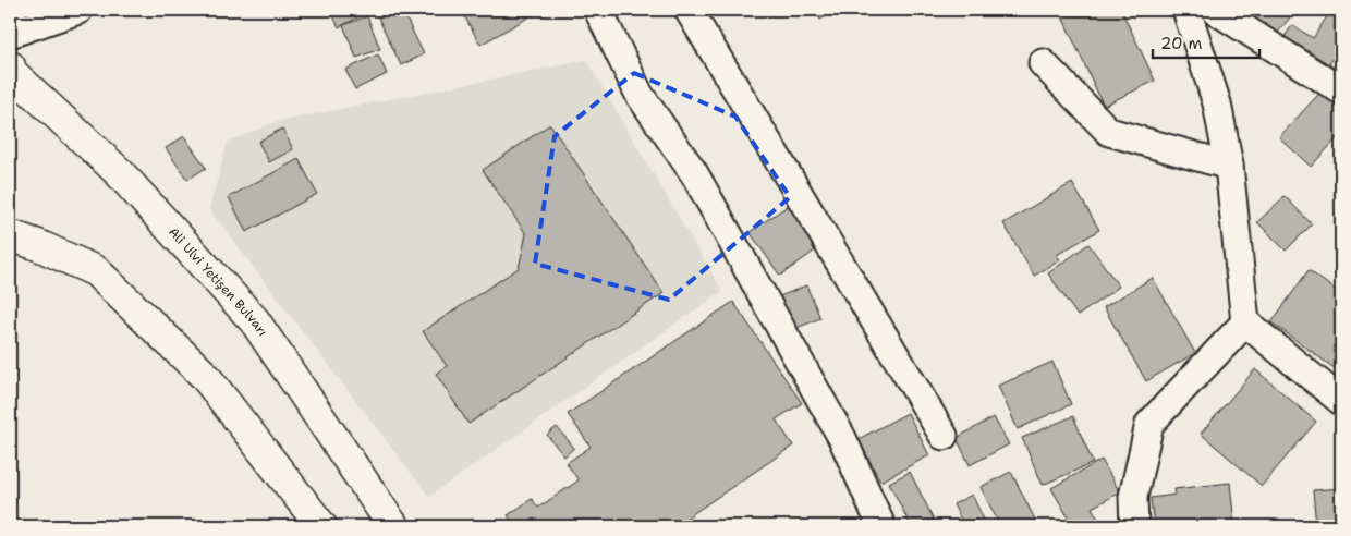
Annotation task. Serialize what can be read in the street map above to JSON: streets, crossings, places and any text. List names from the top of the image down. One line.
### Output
{"streets":{"main road":["Ali Ulvi Yetişen Bulvarı"]},"scale_bar":"20 m"}
